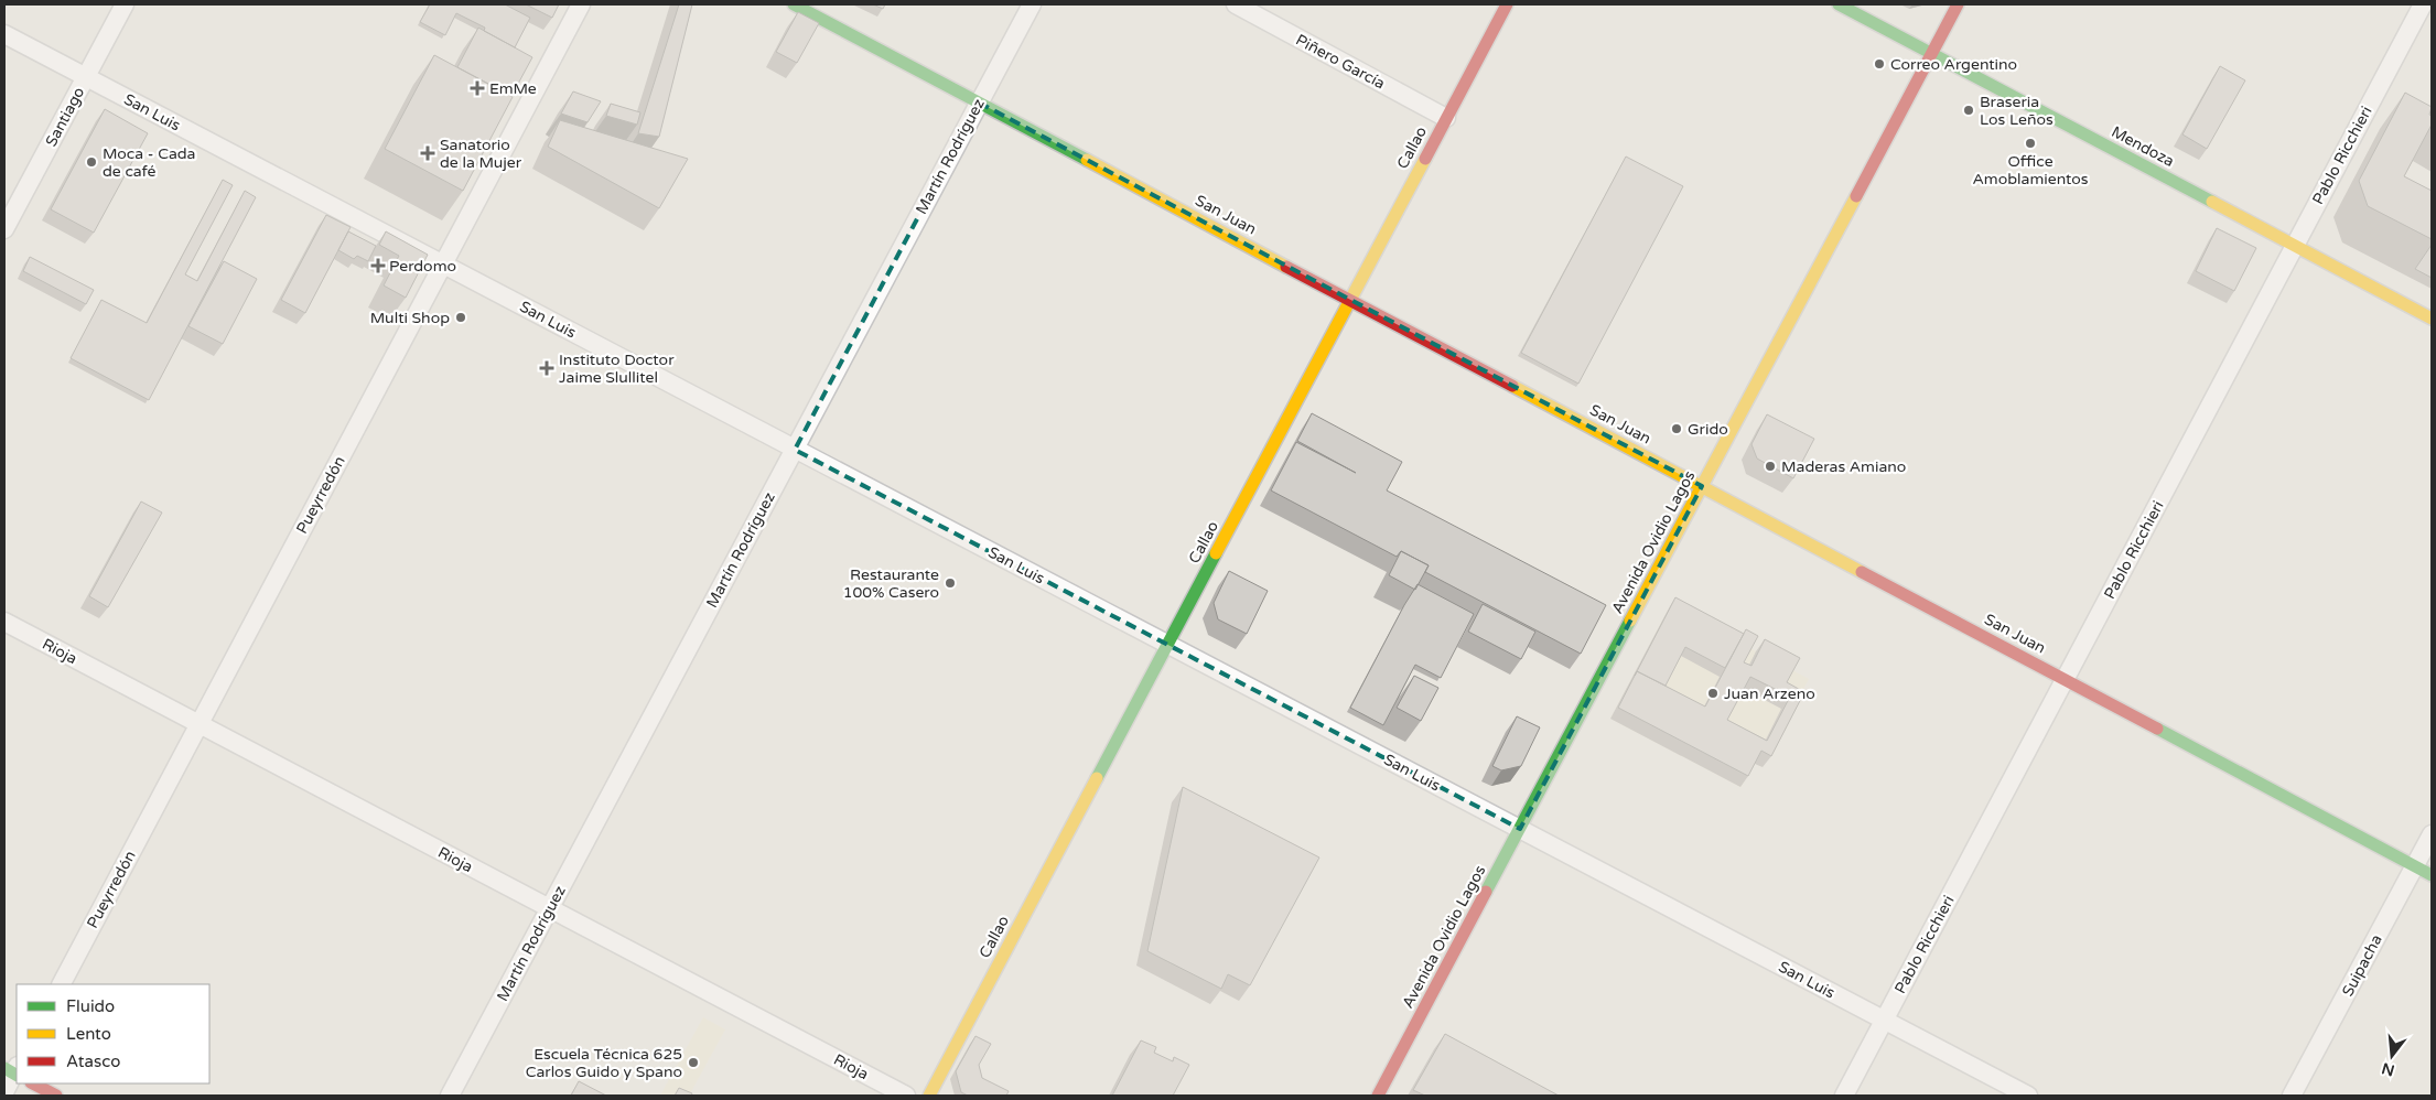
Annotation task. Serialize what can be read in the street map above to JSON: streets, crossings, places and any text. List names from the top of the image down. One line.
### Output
{"streets":{"main road":["Mendoza","Callao","San Juan","Avenida Ovidio Lagos"],"street":["Piñero García","San Luis","Santiago","Pablo Ricchieri","Martín Rodríguez","Pueyrredón","Rioja","Suipacha"]},"crossings":[["Piñero García","Callao"],["San Luis","Santiago"],["San Luis","Callao"],["San Luis","Pablo Ricchieri"],["San Luis","Martín Rodríguez"],["San Luis","Pueyrredón"],["San Luis","Avenida Ovidio Lagos"],["Mendoza","Pablo Ricchieri"],["Mendoza","Avenida Ovidio Lagos"],["Callao","San Juan"],["Pablo Ricchieri","San Juan"],["Martín Rodríguez","San Juan"],["Martín Rodríguez","Rioja"],["San Juan","Avenida Ovidio Lagos"],["San Juan","Suipacha"],["Pueyrredón","Rioja"]],"places":{"other":["Correo Argentino","Braseria Los Leños","Office Amoblamientos","Moca - Cada de café","Multi Shop","Grido","Maderas Amiano","Restaurante 100% Casero","Juan Arzeno","Escuela Técnica 625 Carlos Guido y Spano"],"health":["EmMe","Sanatorio de la Mujer","Perdomo","Instituto Doctor Jaime Slullitel"]},"legend":["Fluido","Lento","Atasco"],"north":"bottom"}
